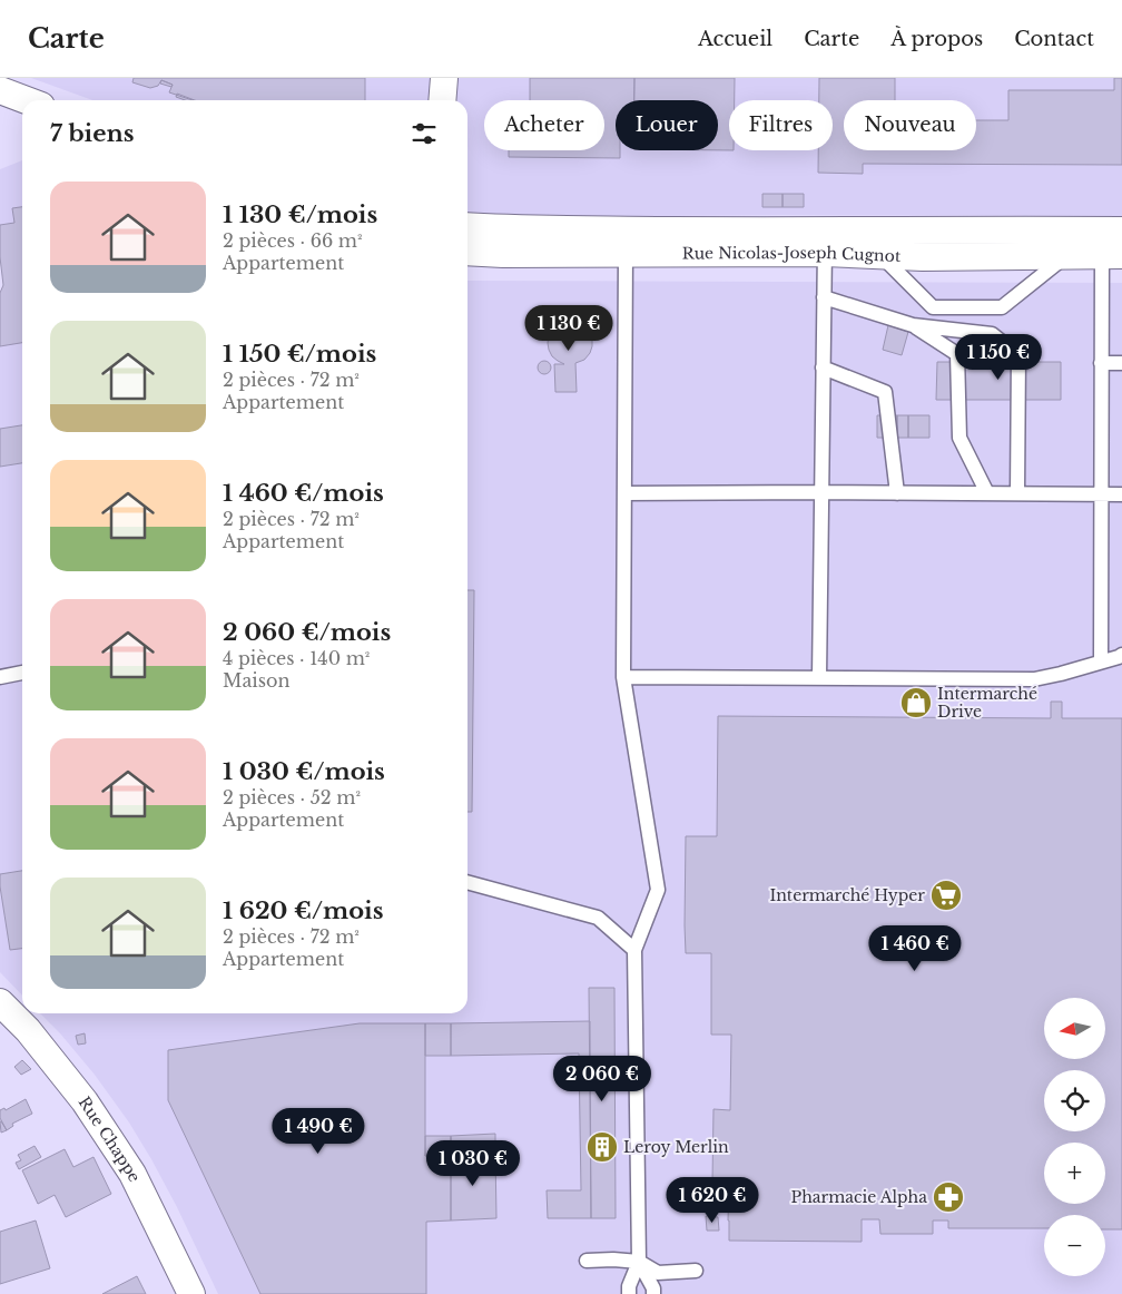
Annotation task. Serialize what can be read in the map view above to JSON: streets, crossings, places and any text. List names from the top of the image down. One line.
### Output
{"streets":{"street":["Rue Nicolas-Joseph Cugnot","Rue Chappe"]},"places":{"shop":["Intermarché Drive"],"supermarket":["Intermarché Hyper"],"building":["Leroy Merlin"],"pharmacy":["Pharmacie Alpha"]},"north":"left","page":{"header":"Carte","nav":["Accueil","Carte","À propos","Contact"],"chip":["Acheter","Louer","Filtres","Nouveau"],"heading":"7 biens","list":[{"name":"1 130 €/mois","note":"2 pièces · 66 m² · Appartement"},{"name":"1 150 €/mois","note":"2 pièces · 72 m² · Appartement"},{"name":"1 460 €/mois","note":"2 pièces · 72 m² · Appartement"},{"name":"2 060 €/mois","note":"4 pièces · 140 m² · Maison"},{"name":"1 030 €/mois","note":"2 pièces · 52 m² · Appartement"},{"name":"1 620 €/mois","note":"2 pièces · 72 m² · Appartement"}],"price":["1 130 €","1 150 €","1 460 €","2 060 €","1 490 €","1 030 €","1 620 €"],"map_buttons":["+","−"]}}
